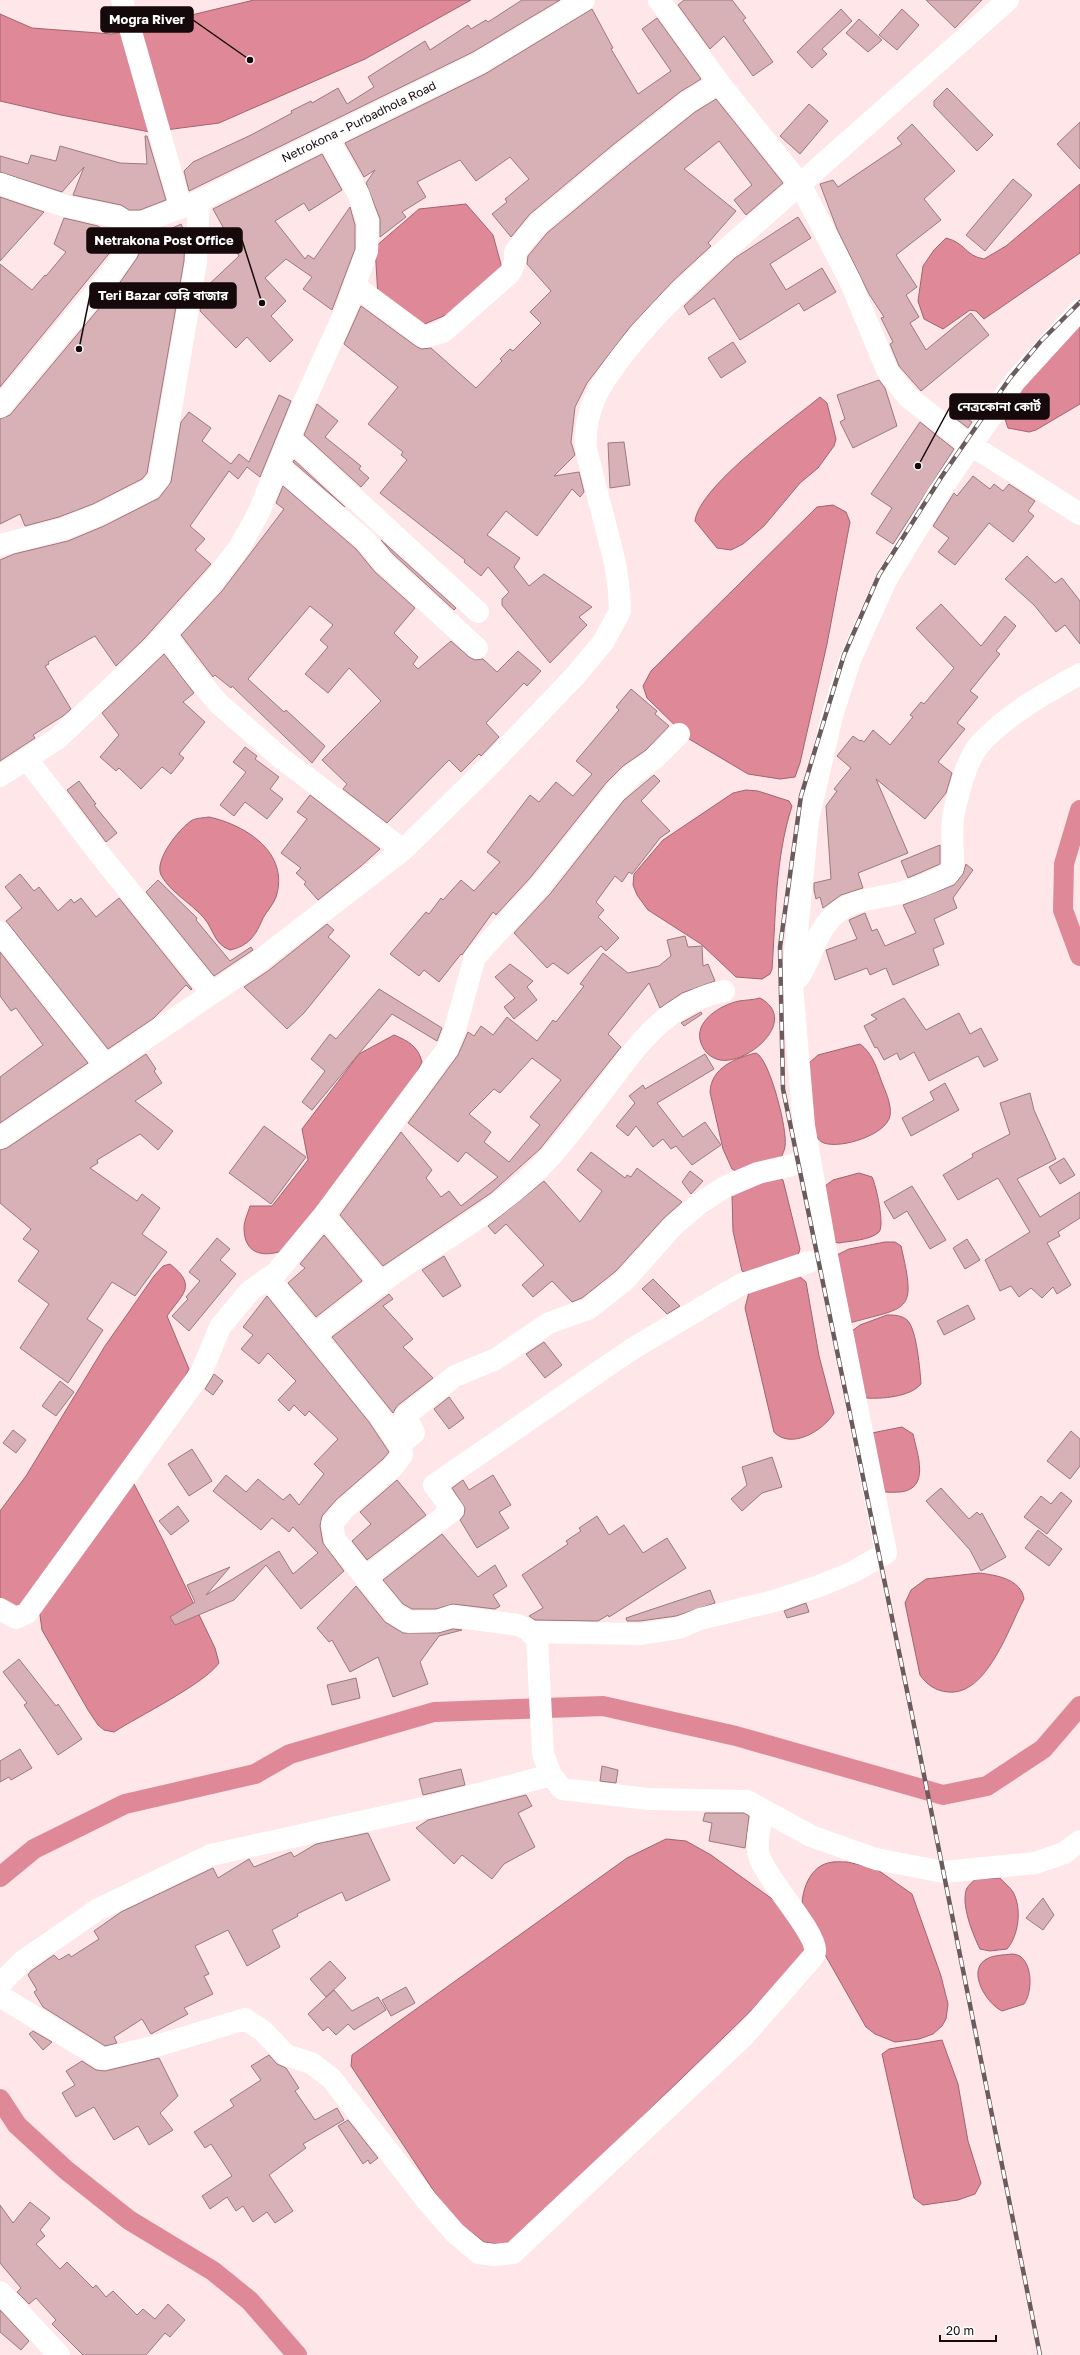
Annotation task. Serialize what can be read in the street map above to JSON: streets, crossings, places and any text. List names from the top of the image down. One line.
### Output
{"streets":{"street":["Netrokona - Purbadhola Road"]},"places":["Mogra River","Netrakona Post Office","Teri Bazar তেরি বাজার","নেত্রকোনা কোর্ট"],"scale_bar":"20 m"}
